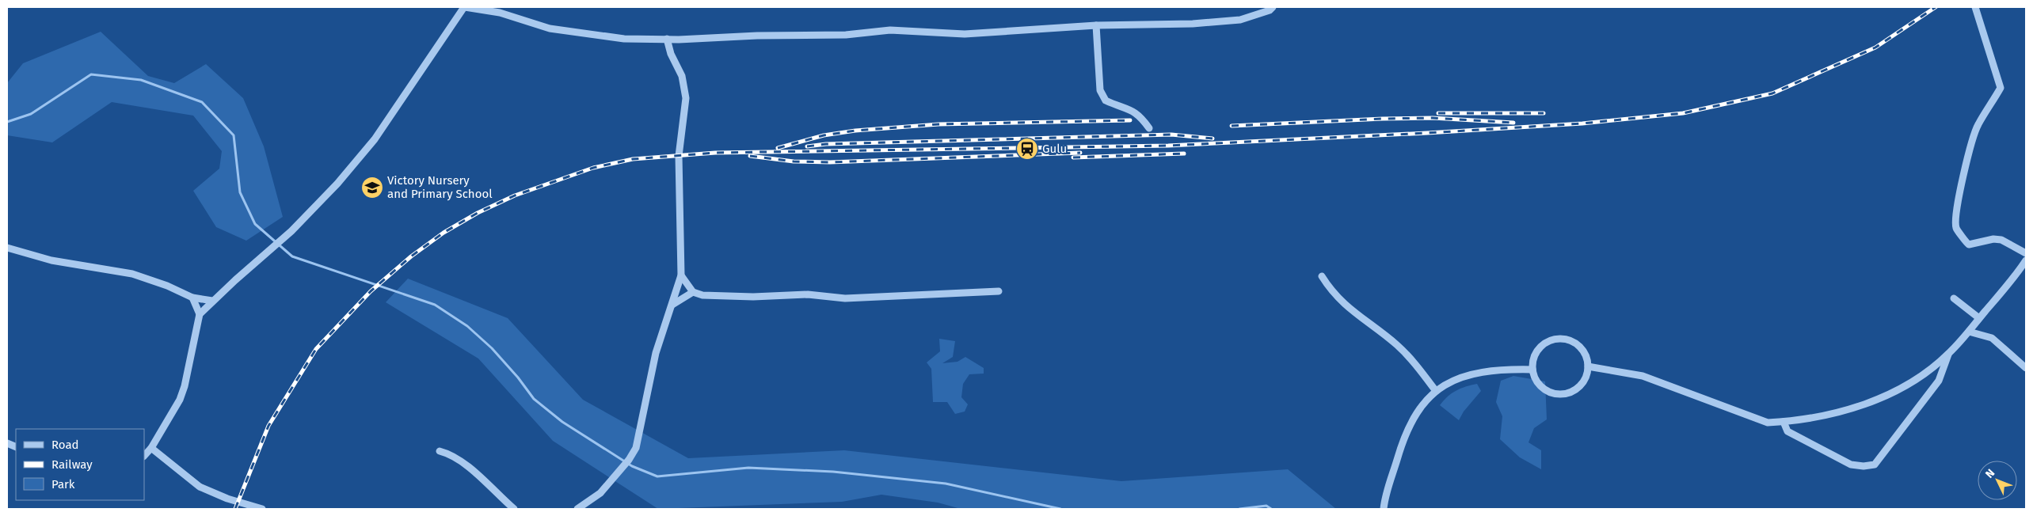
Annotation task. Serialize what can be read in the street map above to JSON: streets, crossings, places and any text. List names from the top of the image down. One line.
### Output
{"places":{"station":["Gulu"],"school or university":["Victory Nursery and Primary School"]},"legend":["Road","Railway","Park"],"north":"top left"}
